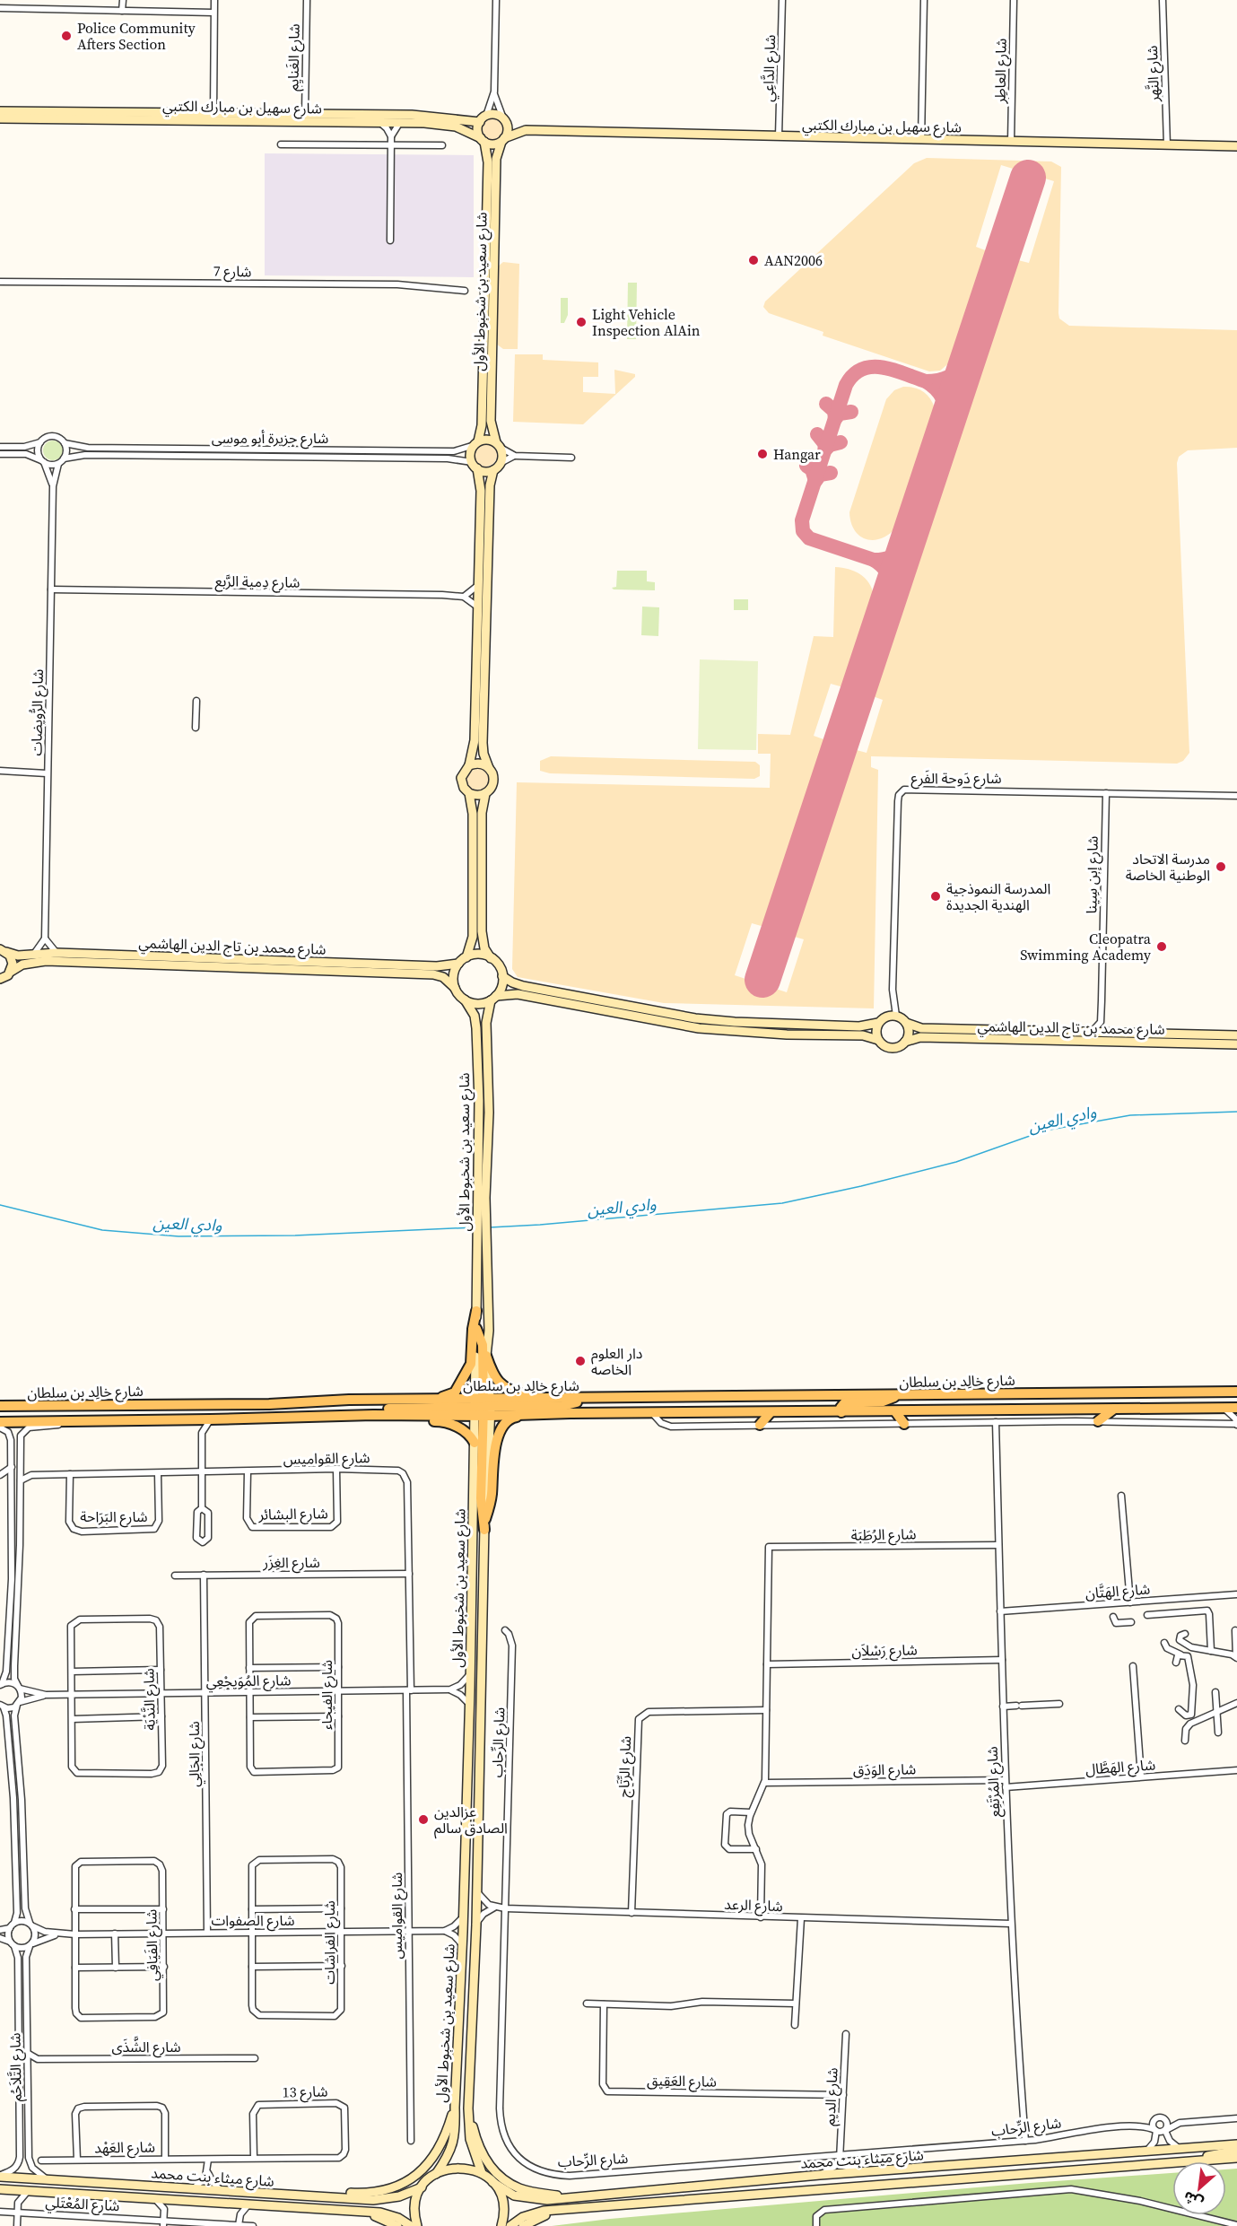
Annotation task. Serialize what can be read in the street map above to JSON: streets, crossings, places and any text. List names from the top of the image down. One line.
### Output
{"streets":{"main road":["شارع سهيل بن مبارك الكتبي","شارع سعيد بن شخبوط الأول","شارع محمد بن تاج الدين الهاشمي","شارع خالِد بن سلطان","شارع ميثاء بنت محمد"],"street":["شارع الغَنايِم","شارع الدَّاعِي","شارع العاطِر","شارع النَّهر","شارع 7","شارع جزيرة أبو موسى","شارع دِمية الرَّبع","شارع الرُّويضات","شارع دَوحة الفَرع","شارع إبن سِينا","شارع القواميس","شارع البشائر","شارع البَرَاحة","شارع الرُطَبَة","شارع الغِزَر","شارع الهَتَّان","شارع رَسْلاَن","شارع المُوَيجْعِي","شارع الفيحاء","شارع النَّدْيَة","شارع الرِّحاب","شارع الجَالِي","شارع الرِّتَاج","شارع الهَطَّال","شارع الوَدَق","شارع المُرْتَفِع","شارع الرعد","شارع الصفوات","شارع الفراشات","شارع الفَيَافِي","شارع الشَّذَى","شارع التَّلاَحُم","شارع العَقِيق","شارع 13","شارع الديم","شارع العَهْد","شارع المُعْتَلي"]},"crossings":[["شارع الغَنايِم","شارع سهيل بن مبارك الكتبي"],["شارع الدَّاعِي","شارع سهيل بن مبارك الكتبي"],["شارع العاطِر","شارع سهيل بن مبارك الكتبي"],["شارع النَّهر","شارع سهيل بن مبارك الكتبي"],["شارع سهيل بن مبارك الكتبي","شارع سعيد بن شخبوط الأول"],["شارع سعيد بن شخبوط الأول","شارع جزيرة أبو موسى"],["شارع سعيد بن شخبوط الأول","شارع محمد بن تاج الدين الهاشمي"],["شارع سعيد بن شخبوط الأول","شارع خالِد بن سلطان"],["شارع سعيد بن شخبوط الأول","شارع ميثاء بنت محمد"],["شارع جزيرة أبو موسى","شارع الرُّويضات"],["شارع دِمية الرَّبع","شارع الرُّويضات"],["شارع دَوحة الفَرع","شارع إبن سِينا"],["شارع دَوحة الفَرع","شارع محمد بن تاج الدين الهاشمي"],["شارع القواميس","شارع البشائر"],["شارع القواميس","شارع البَرَاحة"],["شارع القواميس","شارع الغِزَر"],["شارع القواميس","شارع المُوَيجْعِي"],["شارع القواميس","شارع الصفوات"],["شارع الرُطَبَة","شارع رَسْلاَن"],["شارع الرُطَبَة","شارع المُرْتَفِع"],["شارع الغِزَر","شارع الجَالِي"],["شارع الهَتَّان","شارع المُرْتَفِع"],["شارع رَسْلاَن","شارع المُرْتَفِع"],["شارع المُوَيجْعِي","شارع الفيحاء"],["شارع المُوَيجْعِي","شارع النَّدْيَة"],["شارع المُوَيجْعِي","شارع الجَالِي"],["شارع الرِّحاب","شارع المُرْتَفِع"],["شارع الرِّحاب","شارع الرعد"],["شارع الرِّحاب","شارع الديم"],["شارع الجَالِي","شارع الصفوات"],["شارع الرِّتَاج","شارع الرعد"],["شارع الهَطَّال","شارع المُرْتَفِع"],["شارع الوَدَق","شارع المُرْتَفِع"],["شارع المُرْتَفِع","شارع الرعد"],["شارع الصفوات","شارع الفراشات"],["شارع الصفوات","شارع الفَيَافِي"],["شارع الصفوات","شارع التَّلاَحُم"],["شارع الشَّذَى","شارع التَّلاَحُم"],["شارع التَّلاَحُم","شارع ميثاء بنت محمد"],["شارع العَقِيق","شارع الديم"],["شارع 13","شارع العَهْد"]],"water":["وادي العين"],"places":["Police Community Afters Section","AAN2006","Light Vehicle Inspection AlAin","Hangar","مدرسة الاتحاد الوطنية الخاصة","المدرسة النموذجية الهندية الجديدة","Cleopatra Swimming Academy","دار العلوم الخاصه","عزالدين الصادق سالم"],"north":"bottom left"}
